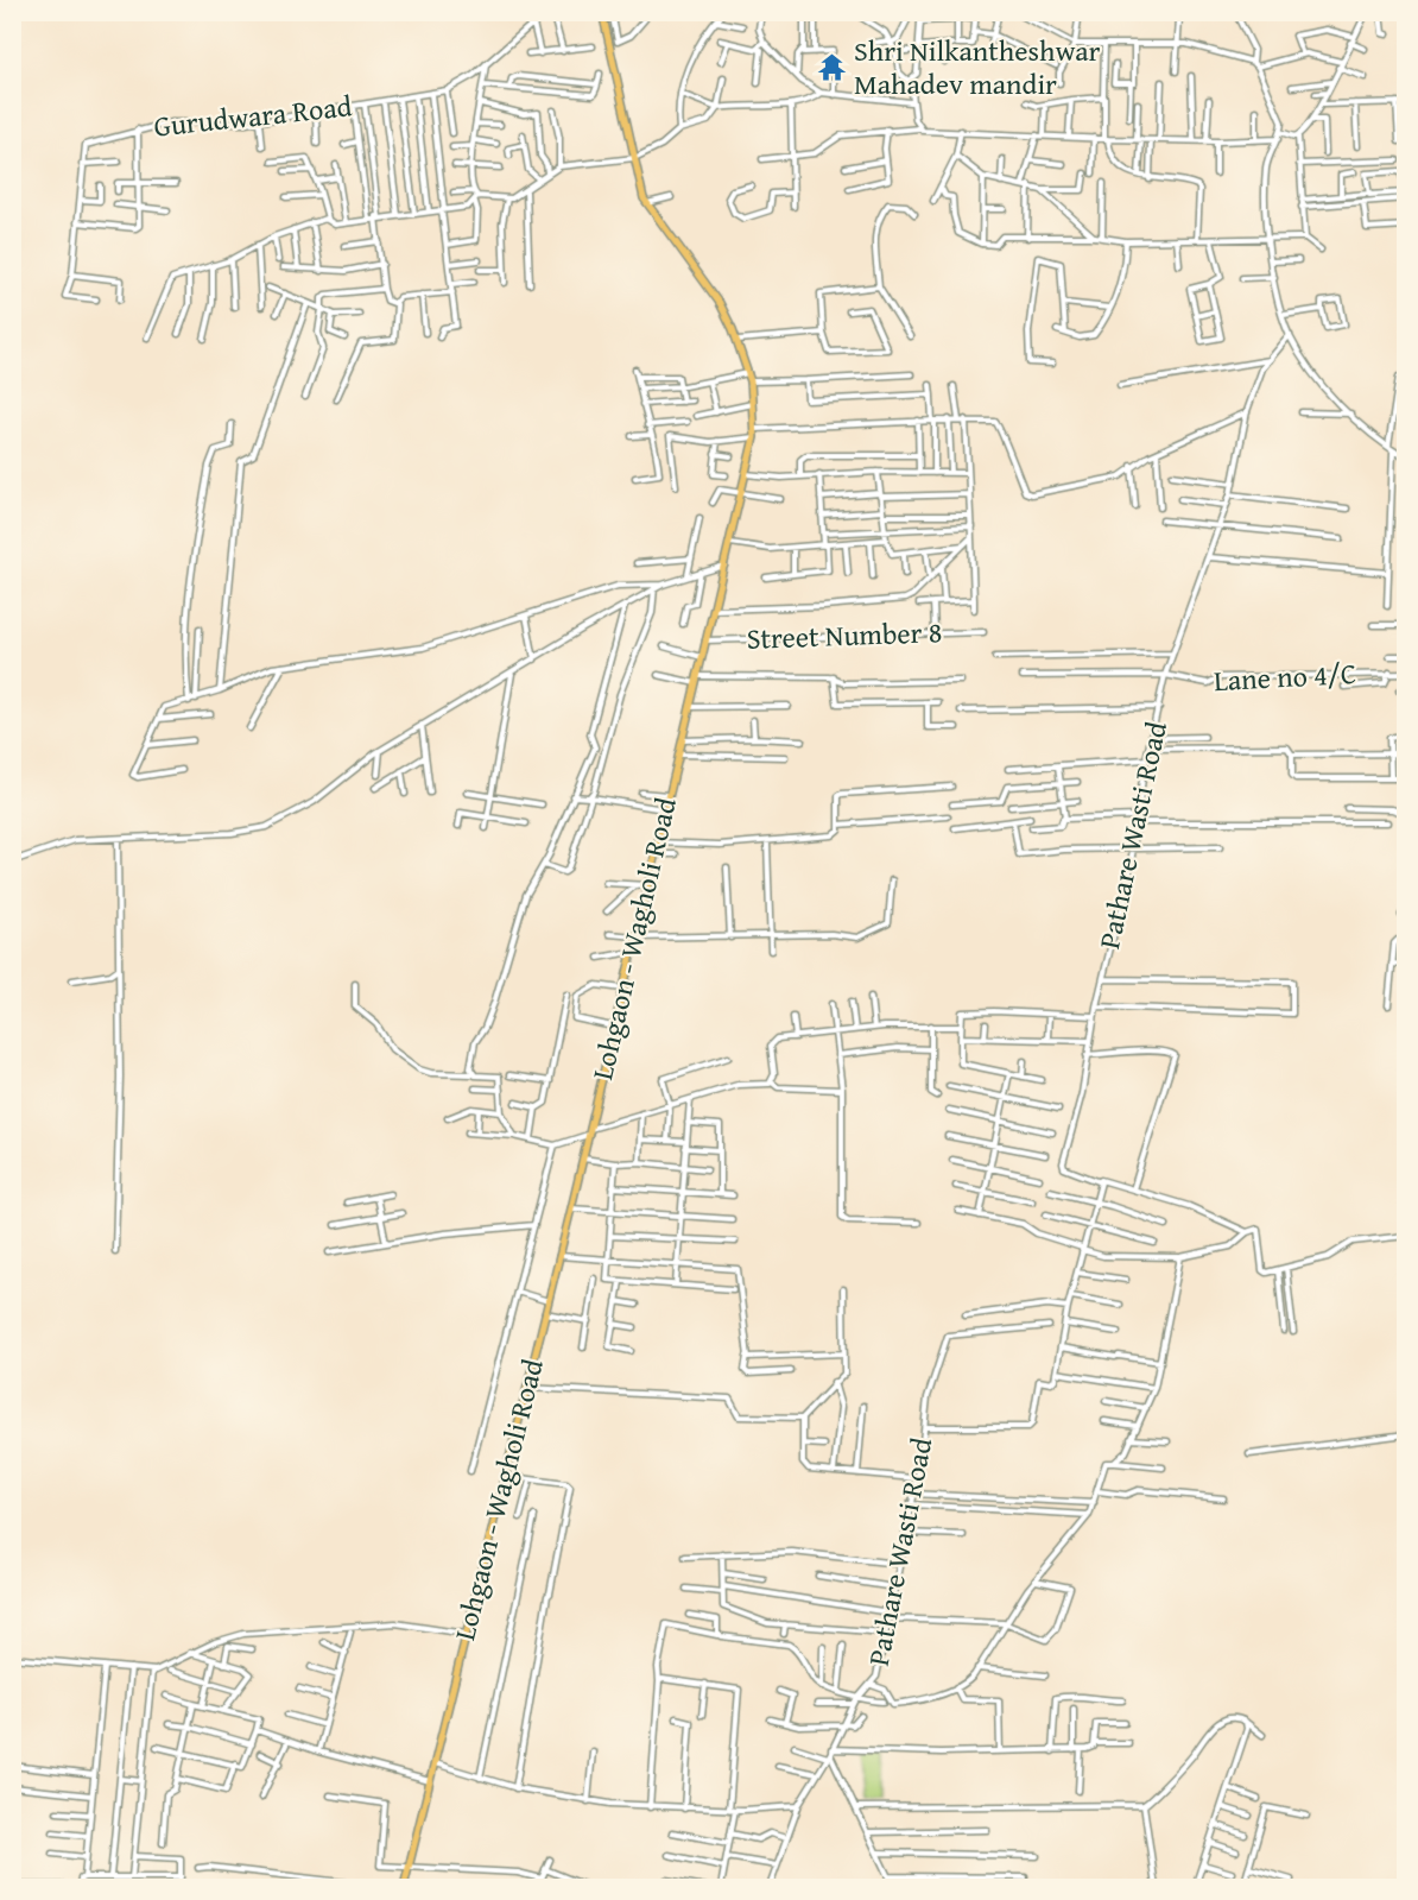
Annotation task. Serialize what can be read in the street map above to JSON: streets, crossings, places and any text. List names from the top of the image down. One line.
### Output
{"streets":{"main road":["Lohgaon - Wagholi Road"],"street":["Gurudwara Road","Street Number 8","Lane no 4/C","Pathare Wasti Road"]},"crossings":[["Street Number 8","Lohgaon - Wagholi Road"],["Lane no 4/C","Pathare Wasti Road"]],"places":{"temple":["Shri Nilkantheshwar Mahadev mandir"]}}
